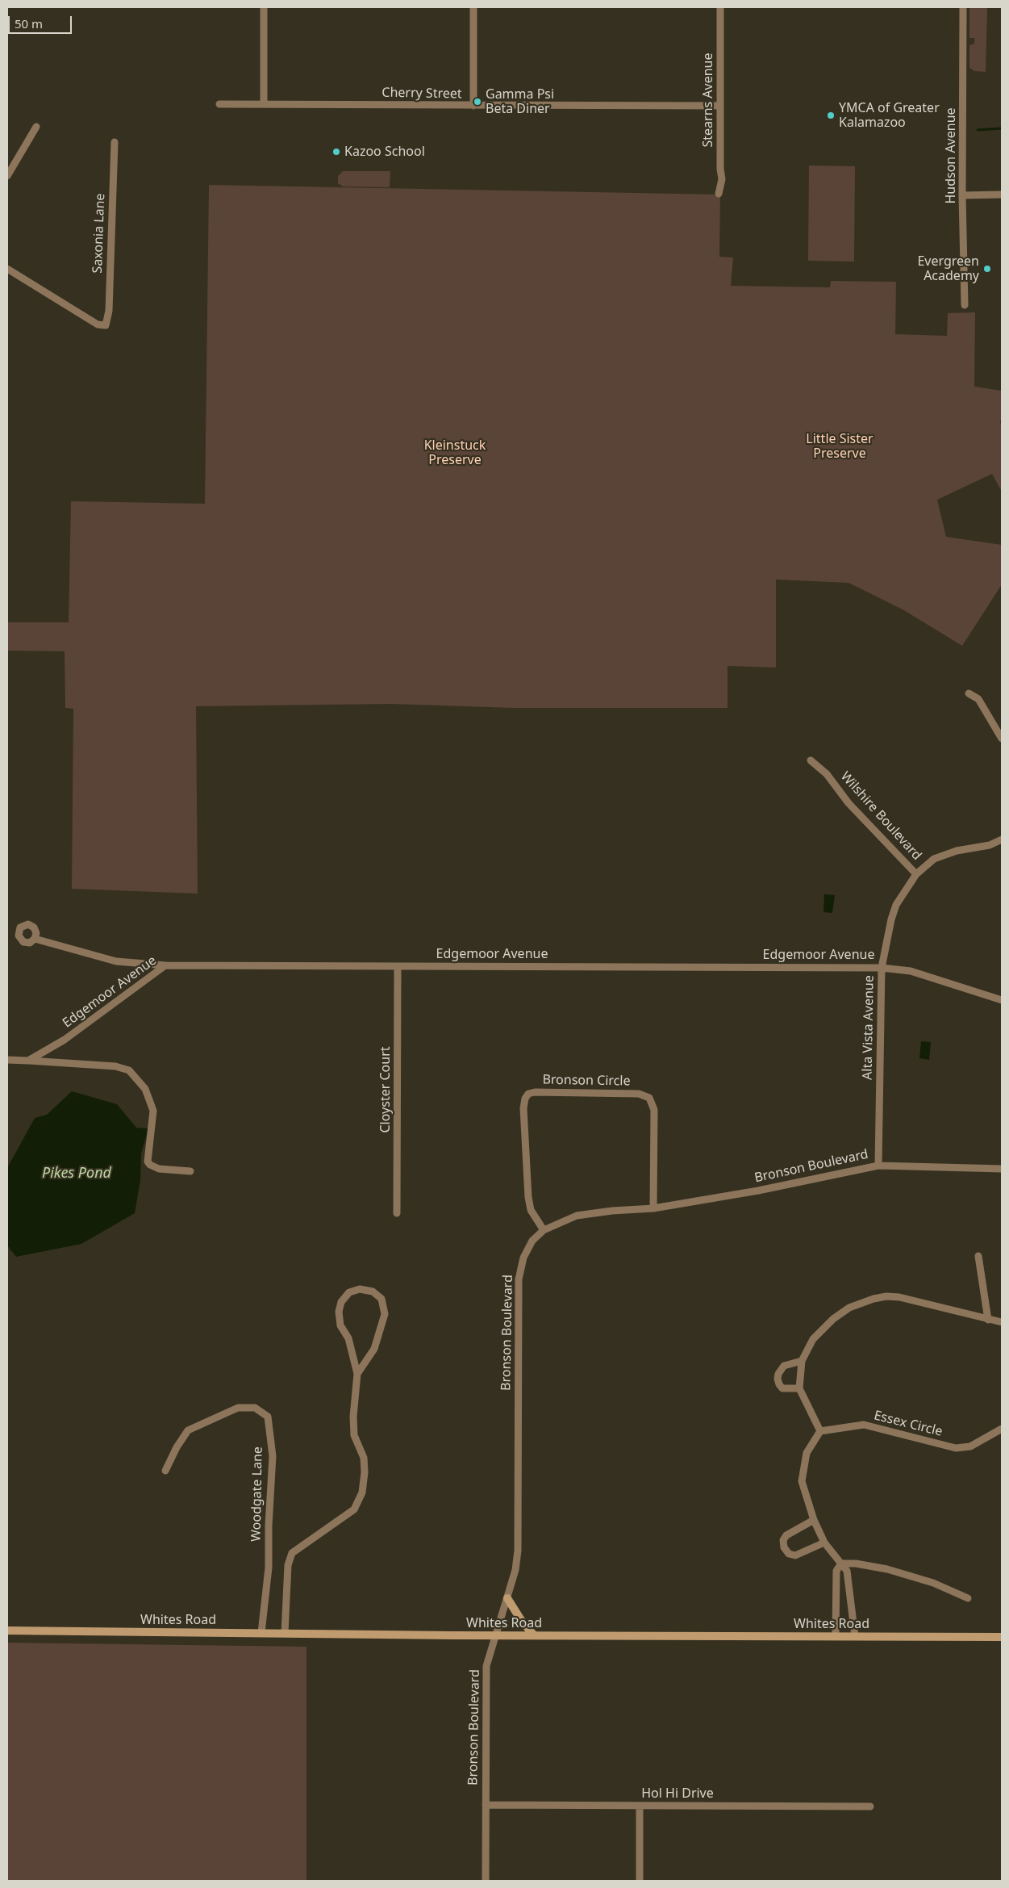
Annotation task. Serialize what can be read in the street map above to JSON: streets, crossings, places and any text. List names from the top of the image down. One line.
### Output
{"streets":{"street":["Cherry Street","Stearns Avenue","Hudson Avenue","Saxonia Lane","Wilshire Boulevard","Edgemoor Avenue","Alta Vista Avenue","Bronson Circle","Cloyster Court","Bronson Boulevard","Essex Circle","Woodgate Lane","Whites Road","Hol Hi Drive"]},"crossings":[["Cherry Street","Stearns Avenue"],["Wilshire Boulevard","Alta Vista Avenue"],["Edgemoor Avenue","Alta Vista Avenue"],["Edgemoor Avenue","Cloyster Court"],["Alta Vista Avenue","Bronson Boulevard"],["Bronson Circle","Bronson Boulevard"],["Bronson Boulevard","Whites Road"],["Bronson Boulevard","Hol Hi Drive"],["Woodgate Lane","Whites Road"]],"water":["Pikes Pond"],"parks":["Little Sister Preserve","Kleinstuck Preserve"],"places":["Gamma Psi Beta Diner","YMCA of Greater Kalamazoo","Kazoo School","Evergreen Academy"],"scale_bar":"50 m"}
